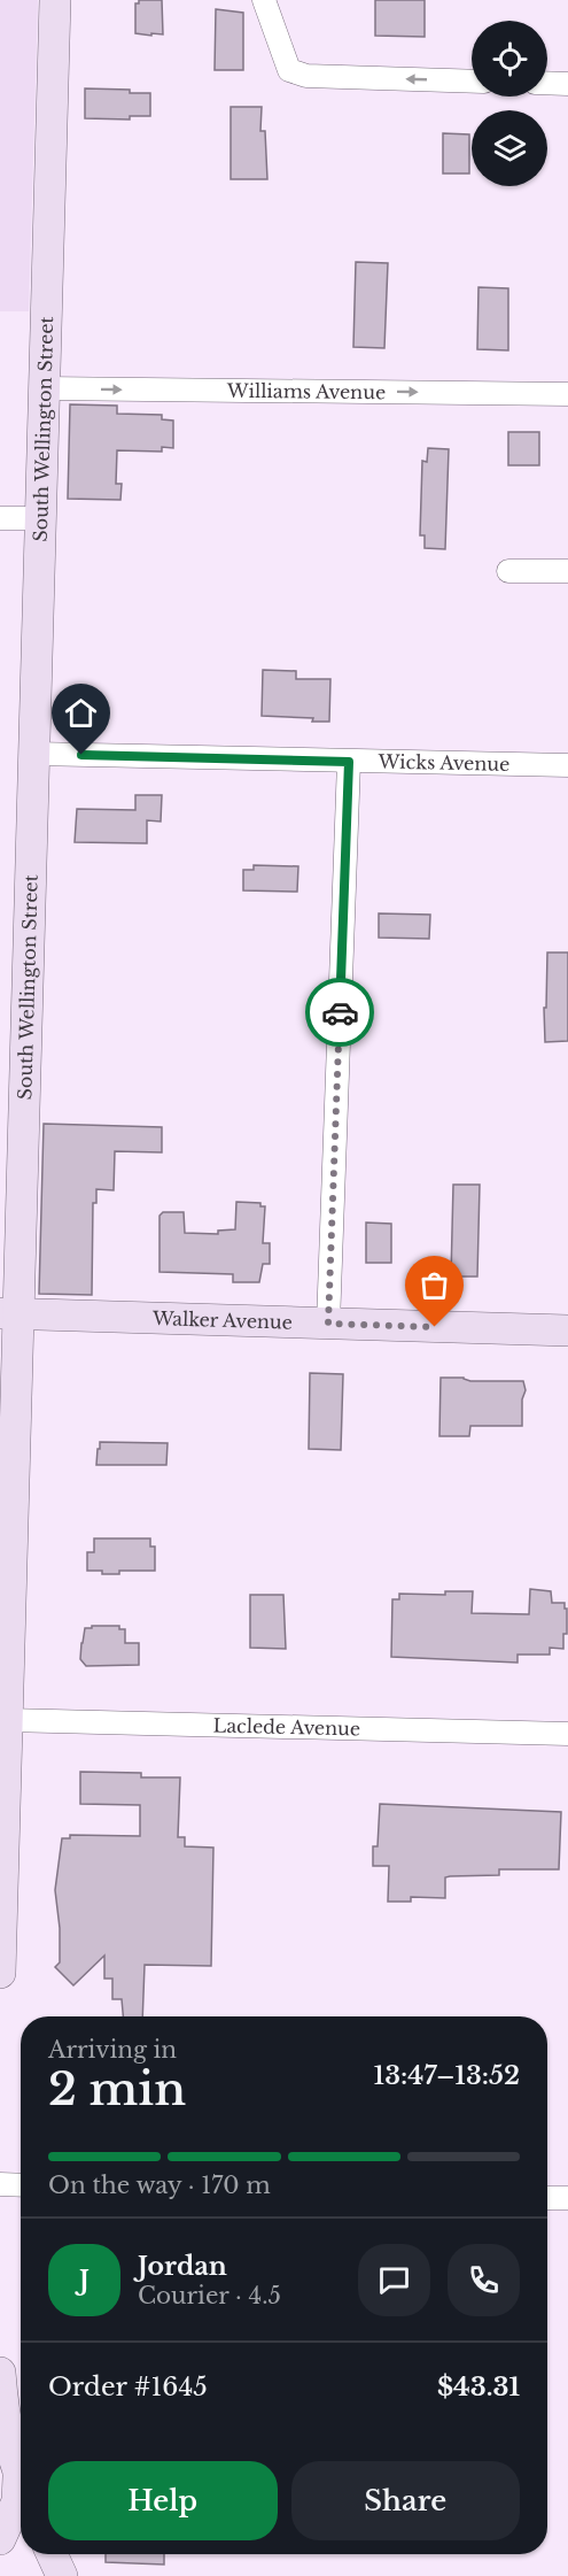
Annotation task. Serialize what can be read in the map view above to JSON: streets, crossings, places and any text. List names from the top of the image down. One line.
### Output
{"streets":{"street":["Williams Avenue","South Wellington Street","Wicks Avenue","Walker Avenue","Laclede Avenue"]},"crossings":[["Williams Avenue","South Wellington Street"],["South Wellington Street","Wicks Avenue"],["South Wellington Street","Walker Avenue"],["South Wellington Street","Laclede Avenue"]],"one_way":["Williams Avenue"],"page":{"heading":["2 min","Arriving in","13:47–13:52"],"panel":["Jordan","Courier · 4.5","Order #1645","$43.31"],"bar":"On the way · 170 m","round":"J","buttons":["Help","Share"]}}
